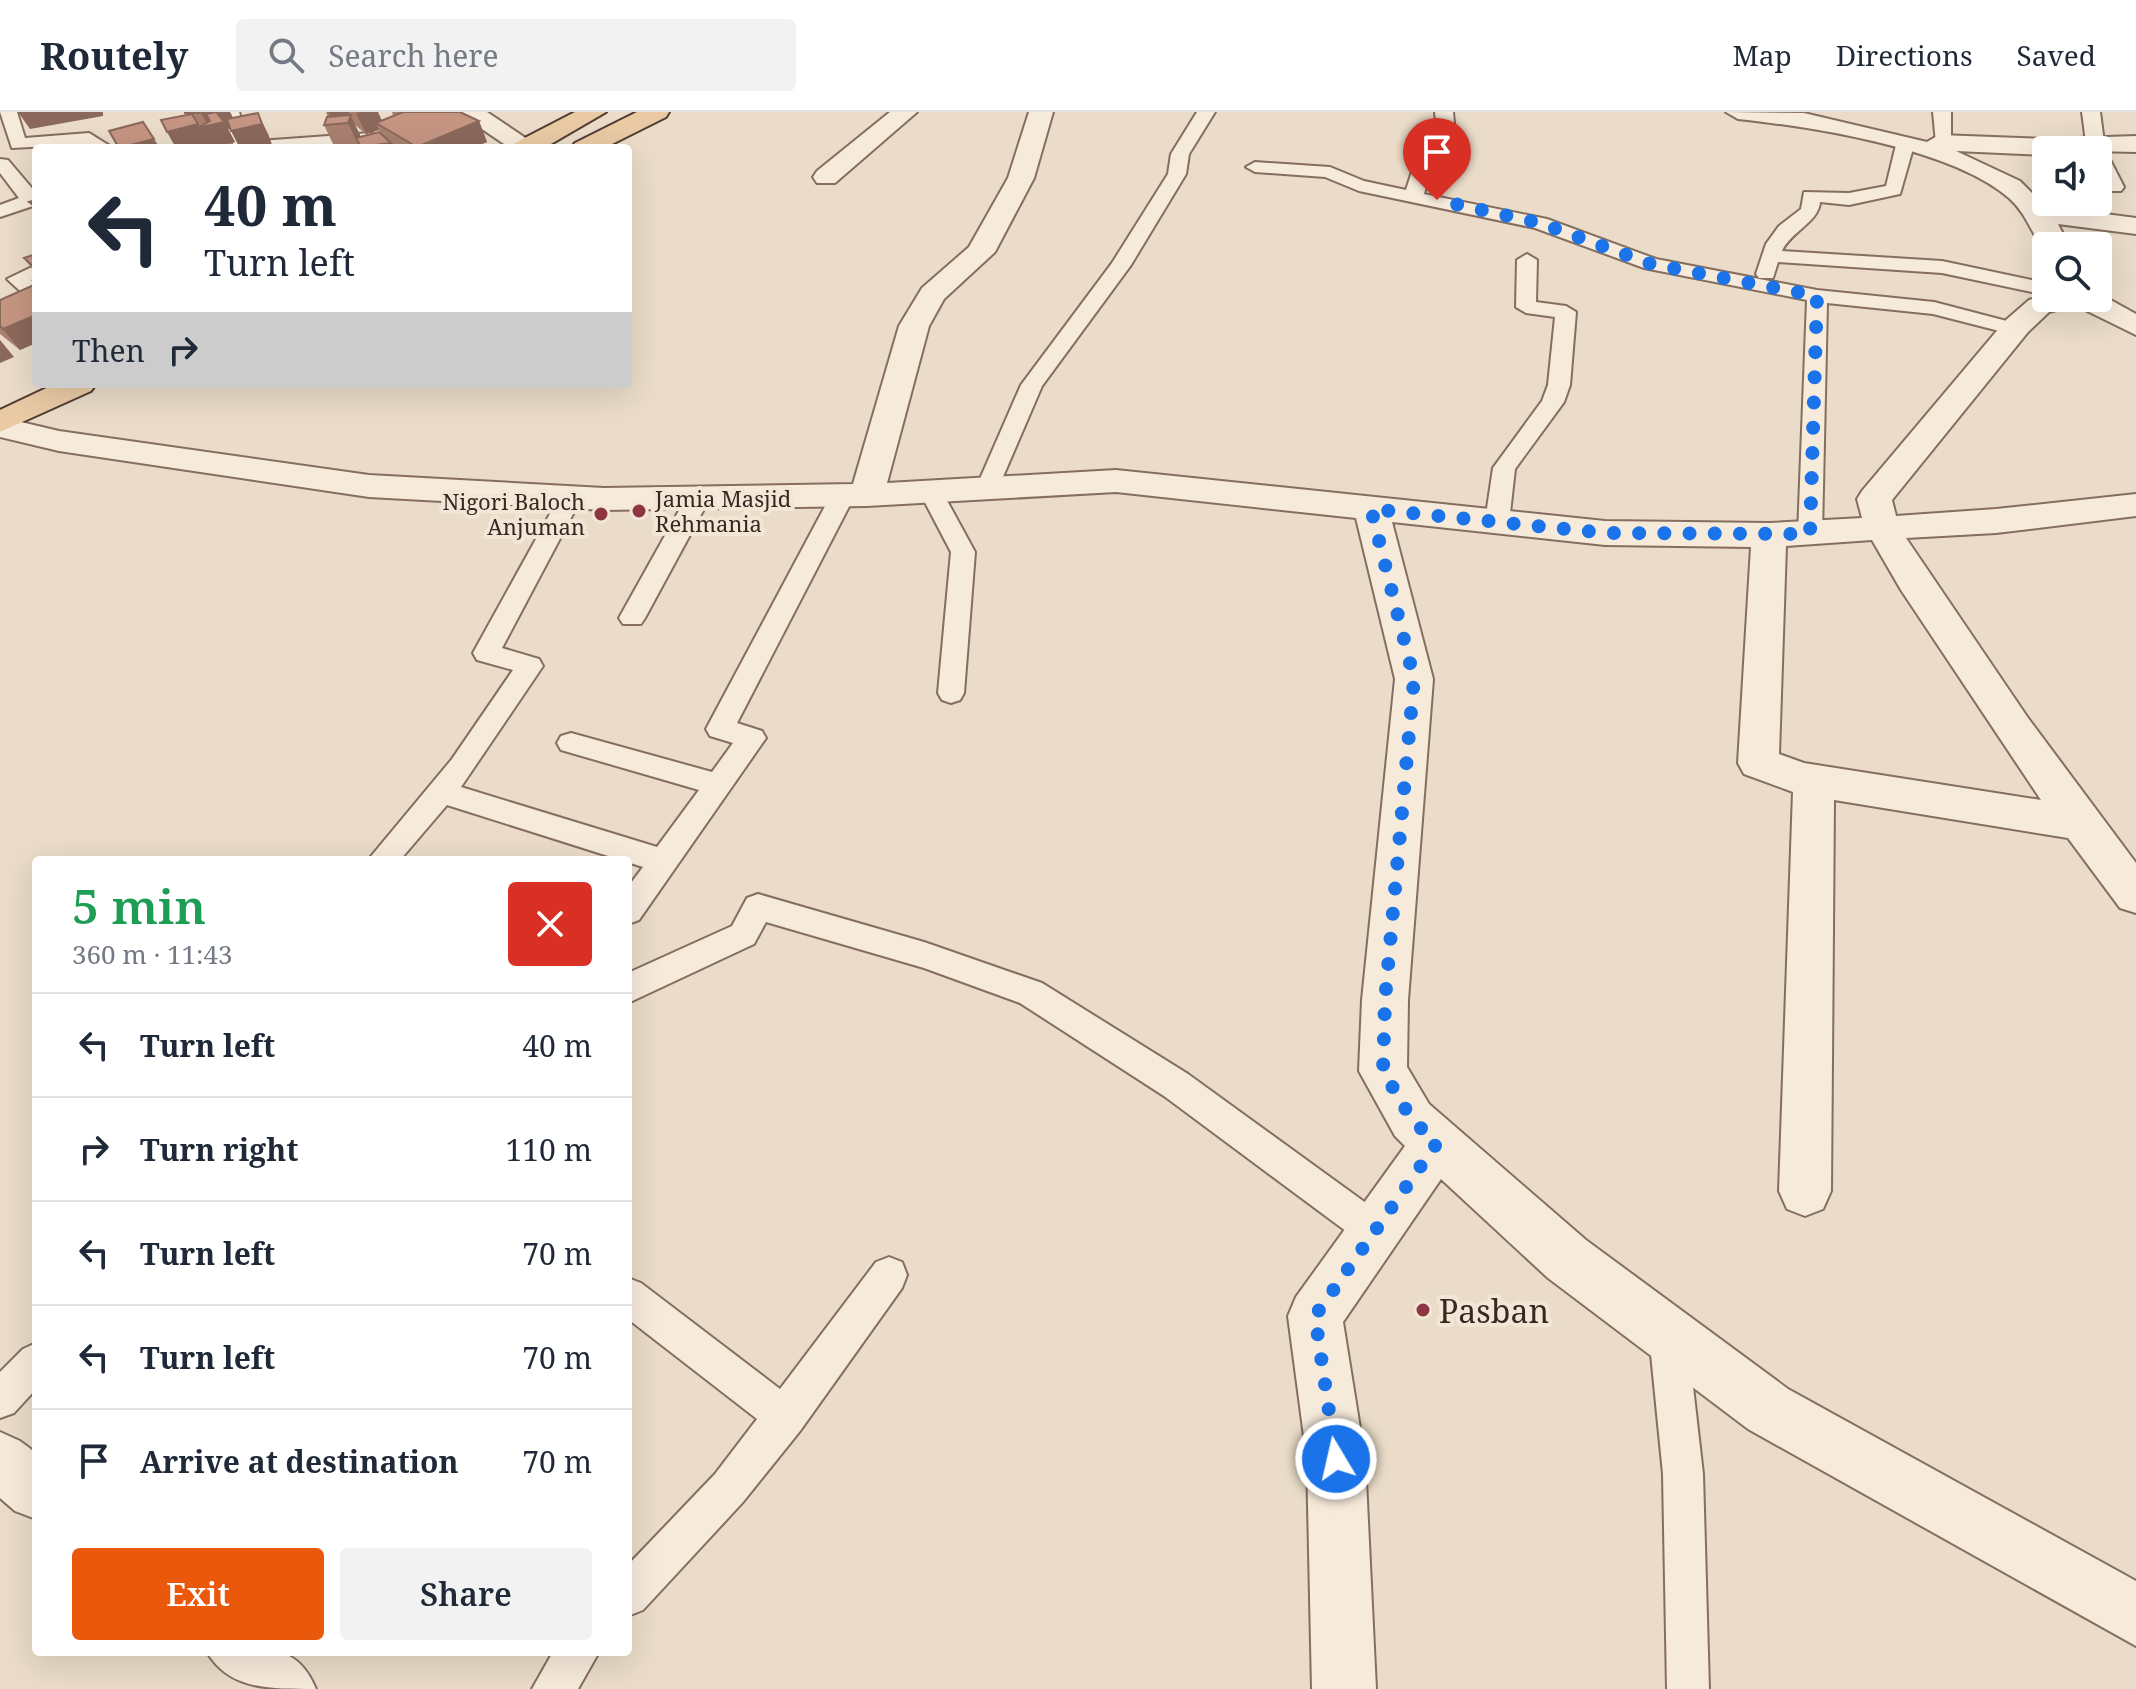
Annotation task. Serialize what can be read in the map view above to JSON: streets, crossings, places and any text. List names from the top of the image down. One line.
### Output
{"places":["Jamia Masjid Rehmania","Nigori Baloch Anjuman","Pasban"],"page":{"header":"Routely","search":"Search here","nav":["Map","Directions","Saved"],"turn":["40 m","Turn left"],"then":"Then","heading":["5 min","360 m · 11:43"],"list":[{"name":"Turn left","value":"40 m"},{"name":"Turn right","value":"110 m"},{"name":"Turn left","value":"70 m"},{"name":"Turn left","value":"70 m"},{"name":"Arrive at destination","value":"70 m"}],"buttons":["Exit","Share"]}}
